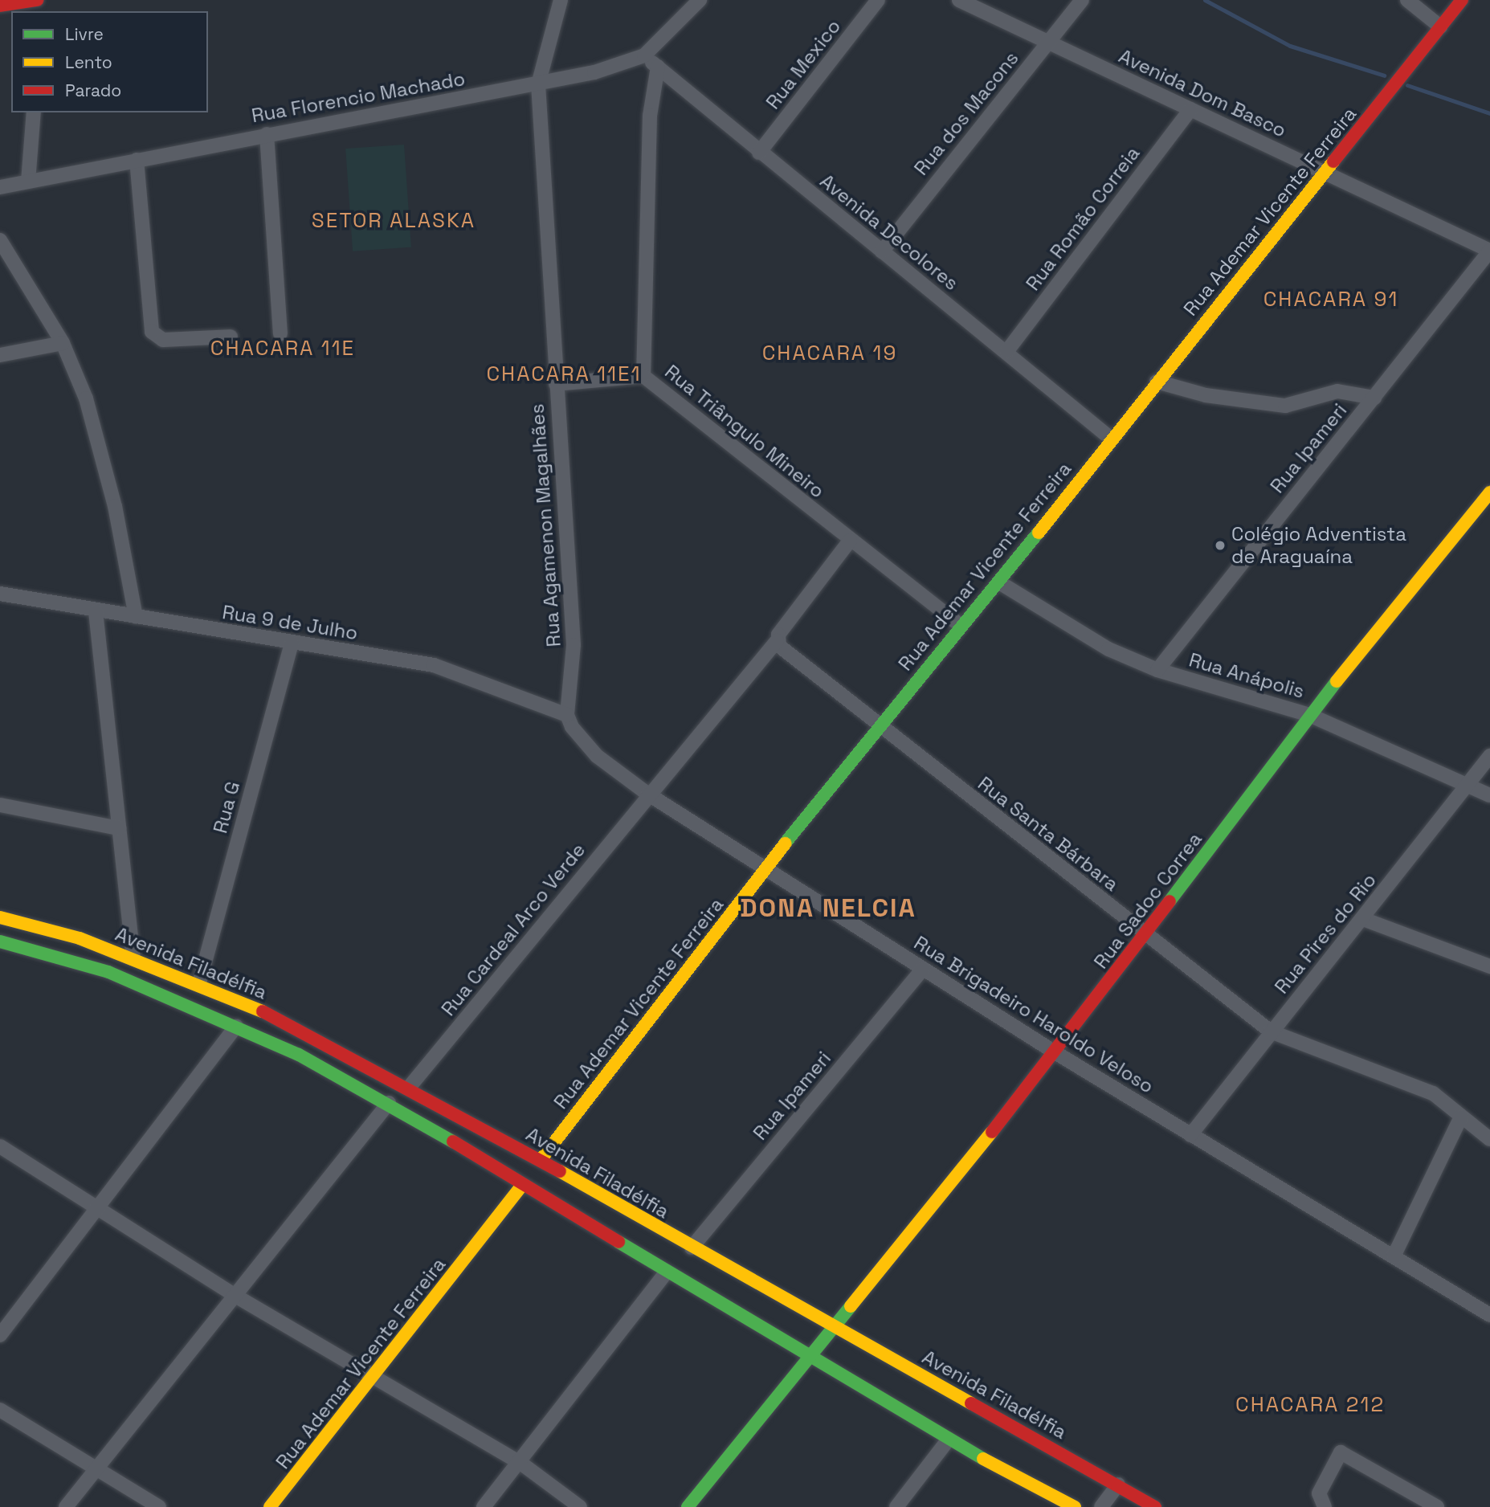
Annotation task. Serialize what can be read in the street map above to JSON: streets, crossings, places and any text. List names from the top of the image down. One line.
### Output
{"streets":{"street":["Rua Mexico","Avenida Dom Basco","Rua Florencio Machado","Rua dos Macons","Rua Ademar Vicente Ferreira","Rua Romão Correia","Avenida Decolores","Rua Triângulo Mineiro","Rua Ipameri","Rua Agamenon Magalhães","Rua 9 de Julho","Rua Anápolis","Rua G","Rua Santa Bárbara","Rua Sadoc Correa","Rua Cardeal Arco Verde","Rua Pires do Rio","Avenida Filadélfia","Rua Brigadeiro Haroldo Veloso"]},"crossings":[["Rua Mexico","Avenida Decolores"],["Avenida Dom Basco","Rua dos Macons"],["Avenida Dom Basco","Rua Ademar Vicente Ferreira"],["Avenida Dom Basco","Rua Romão Correia"],["Avenida Dom Basco","Rua Ipameri"],["Rua Florencio Machado","Avenida Decolores"],["Rua Florencio Machado","Rua Agamenon Magalhães"],["Rua dos Macons","Avenida Decolores"],["Rua Ademar Vicente Ferreira","Avenida Decolores"],["Rua Ademar Vicente Ferreira","Rua Triângulo Mineiro"],["Rua Ademar Vicente Ferreira","Rua Anápolis"],["Rua Ademar Vicente Ferreira","Rua Santa Bárbara"],["Rua Ademar Vicente Ferreira","Avenida Filadélfia"],["Rua Ademar Vicente Ferreira","Rua Brigadeiro Haroldo Veloso"],["Rua Romão Correia","Avenida Decolores"],["Avenida Decolores","Rua Triângulo Mineiro"],["Rua Ipameri","Rua Anápolis"],["Rua Ipameri","Avenida Filadélfia"],["Rua Ipameri","Rua Brigadeiro Haroldo Veloso"],["Rua Agamenon Magalhães","Rua 9 de Julho"],["Rua Agamenon Magalhães","Rua Brigadeiro Haroldo Veloso"],["Rua 9 de Julho","Rua G"],["Rua 9 de Julho","Rua Brigadeiro Haroldo Veloso"],["Rua Anápolis","Rua Sadoc Correa"],["Rua Anápolis","Rua Pires do Rio"],["Rua G","Avenida Filadélfia"],["Rua Santa Bárbara","Rua Sadoc Correa"],["Rua Santa Bárbara","Rua Cardeal Arco Verde"],["Rua Santa Bárbara","Rua Pires do Rio"],["Rua Sadoc Correa","Avenida Filadélfia"],["Rua Sadoc Correa","Rua Brigadeiro Haroldo Veloso"],["Rua Cardeal Arco Verde","Avenida Filadélfia"],["Rua Cardeal Arco Verde","Rua Brigadeiro Haroldo Veloso"],["Rua Pires do Rio","Rua Brigadeiro Haroldo Veloso"]],"districts":["SETOR ALASKA","CHACARA 91","CHACARA 11E","CHACARA 19","CHACARA 11E1","DONA NELCIA","CHACARA 212"],"places":["Colégio Adventista de Araguaína"],"legend":["Livre","Lento","Parado"]}
